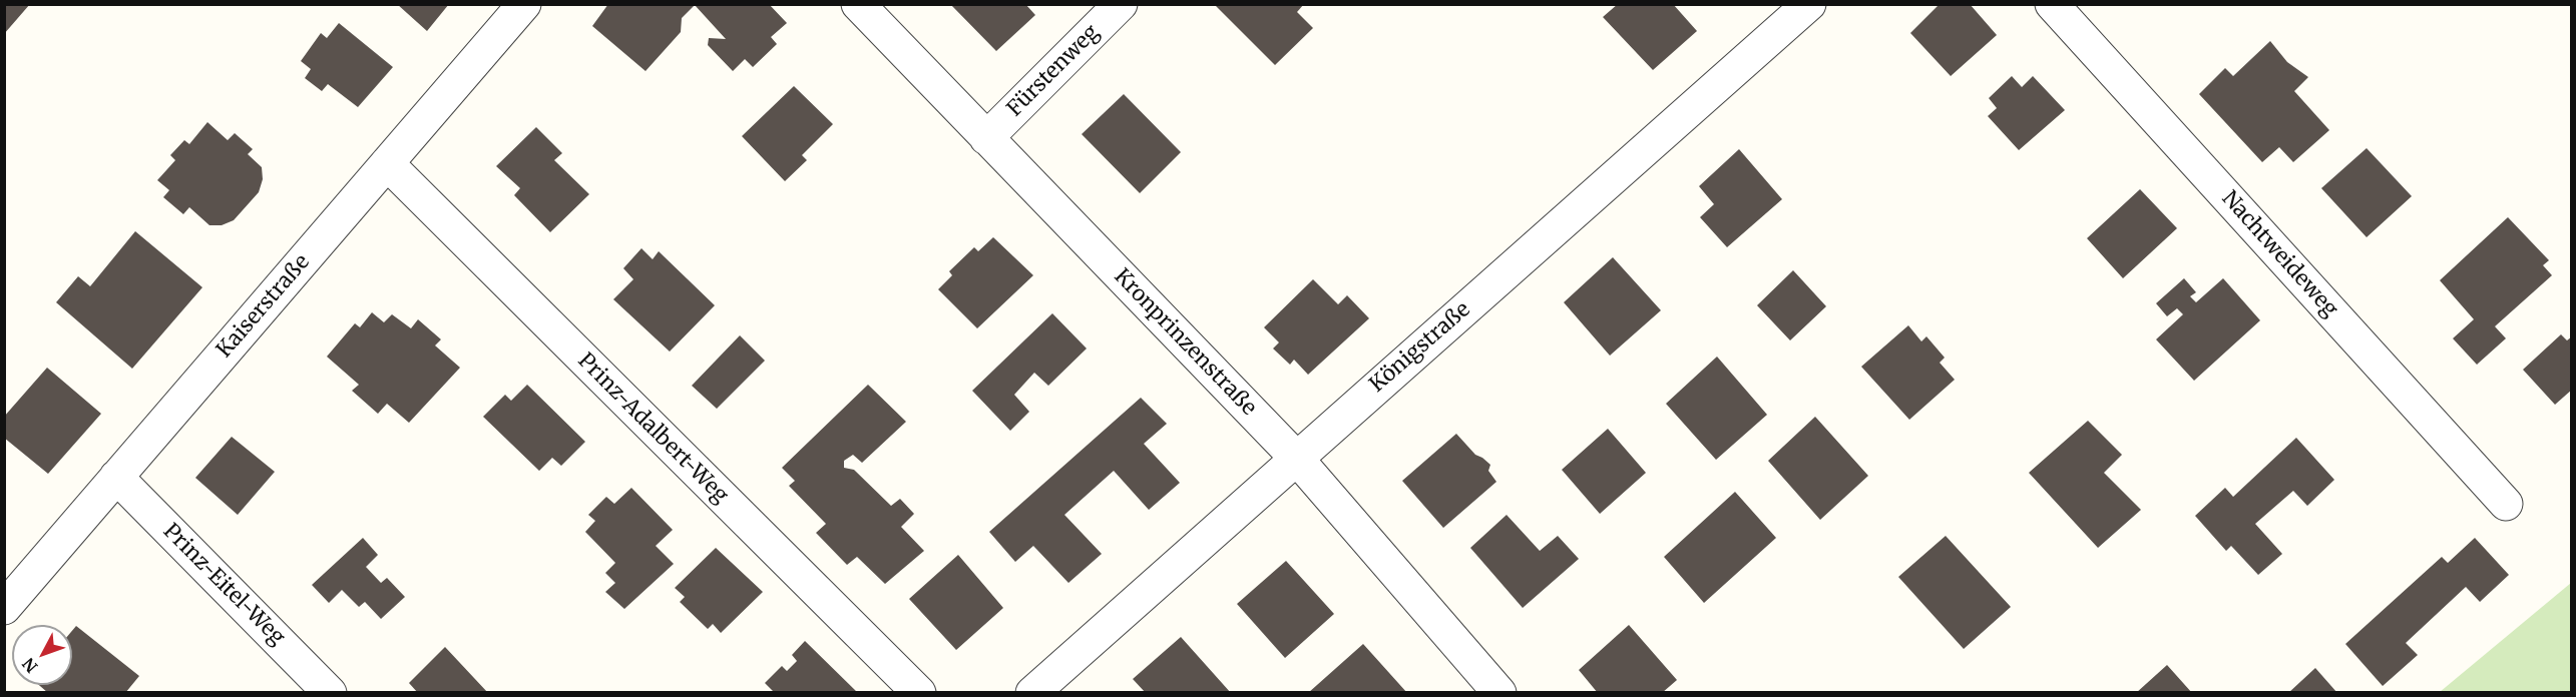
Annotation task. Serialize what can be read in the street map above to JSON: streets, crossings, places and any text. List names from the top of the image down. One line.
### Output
{"streets":{"street":["Fürstenweg","Nachtweideweg","Kaiserstraße","Kronprinzenstraße","Königstraße","Prinz-Adalbert-Weg","Prinz-Eitel-Weg"]},"crossings":[["Fürstenweg","Kronprinzenstraße"],["Kaiserstraße","Prinz-Adalbert-Weg"],["Kaiserstraße","Prinz-Eitel-Weg"],["Kronprinzenstraße","Königstraße"]],"north":"bottom left"}
